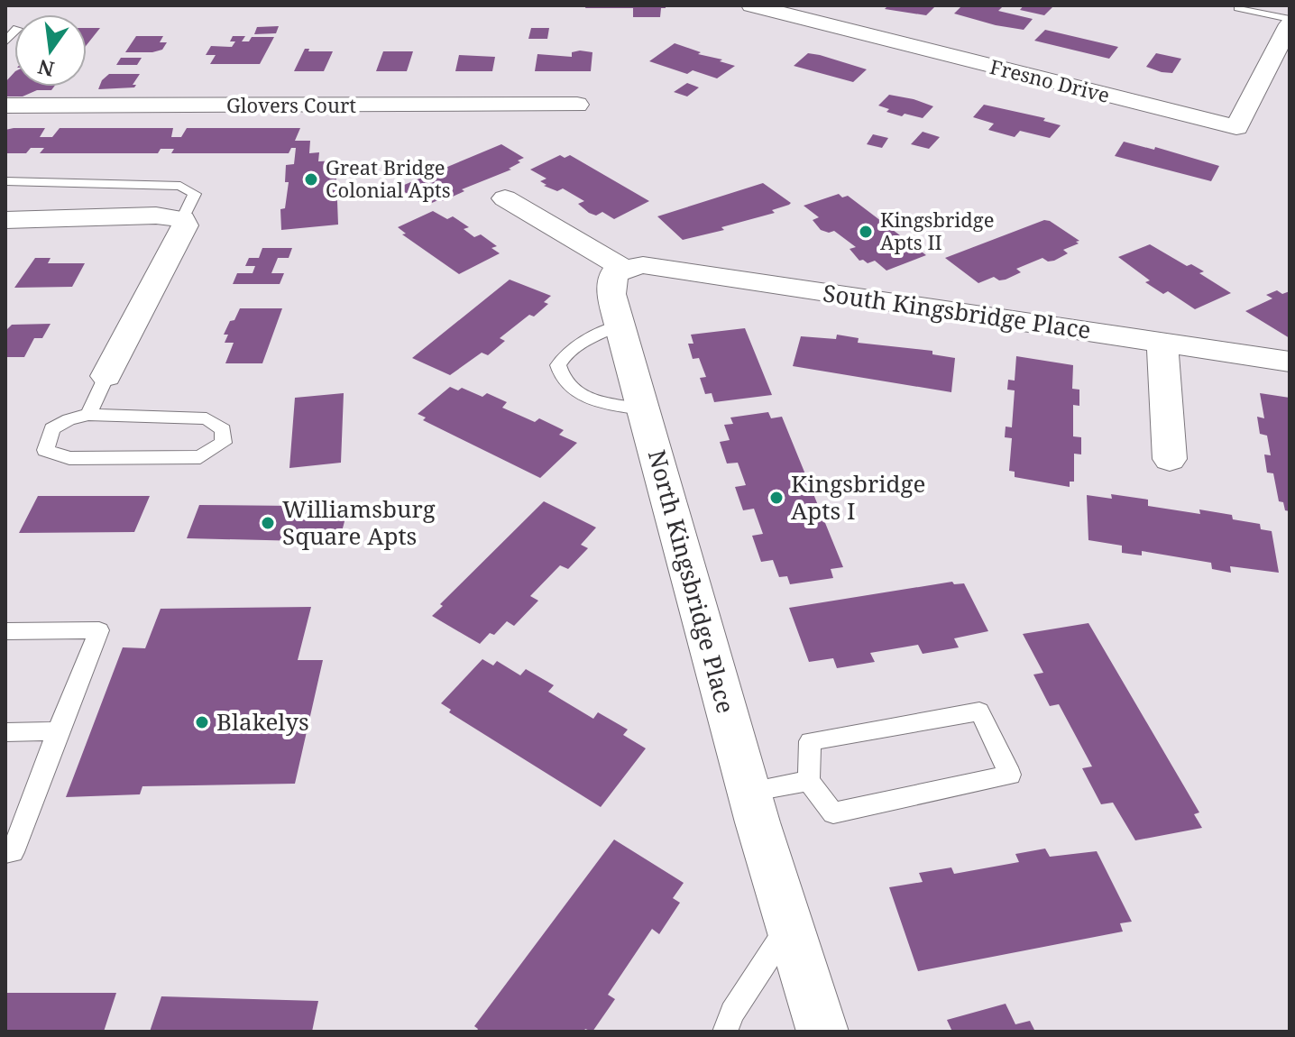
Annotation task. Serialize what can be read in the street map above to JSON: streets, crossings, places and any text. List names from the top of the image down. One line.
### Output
{"streets":{"street":["Fresno Drive","Glovers Court","South Kingsbridge Place","North Kingsbridge Place"]},"crossings":[["South Kingsbridge Place","North Kingsbridge Place"]],"places":["Great Bridge Colonial Apts","Kingsbridge Apts II","Kingsbridge Apts I","Williamsburg Square Apts","Blakelys"],"north":"bottom"}
